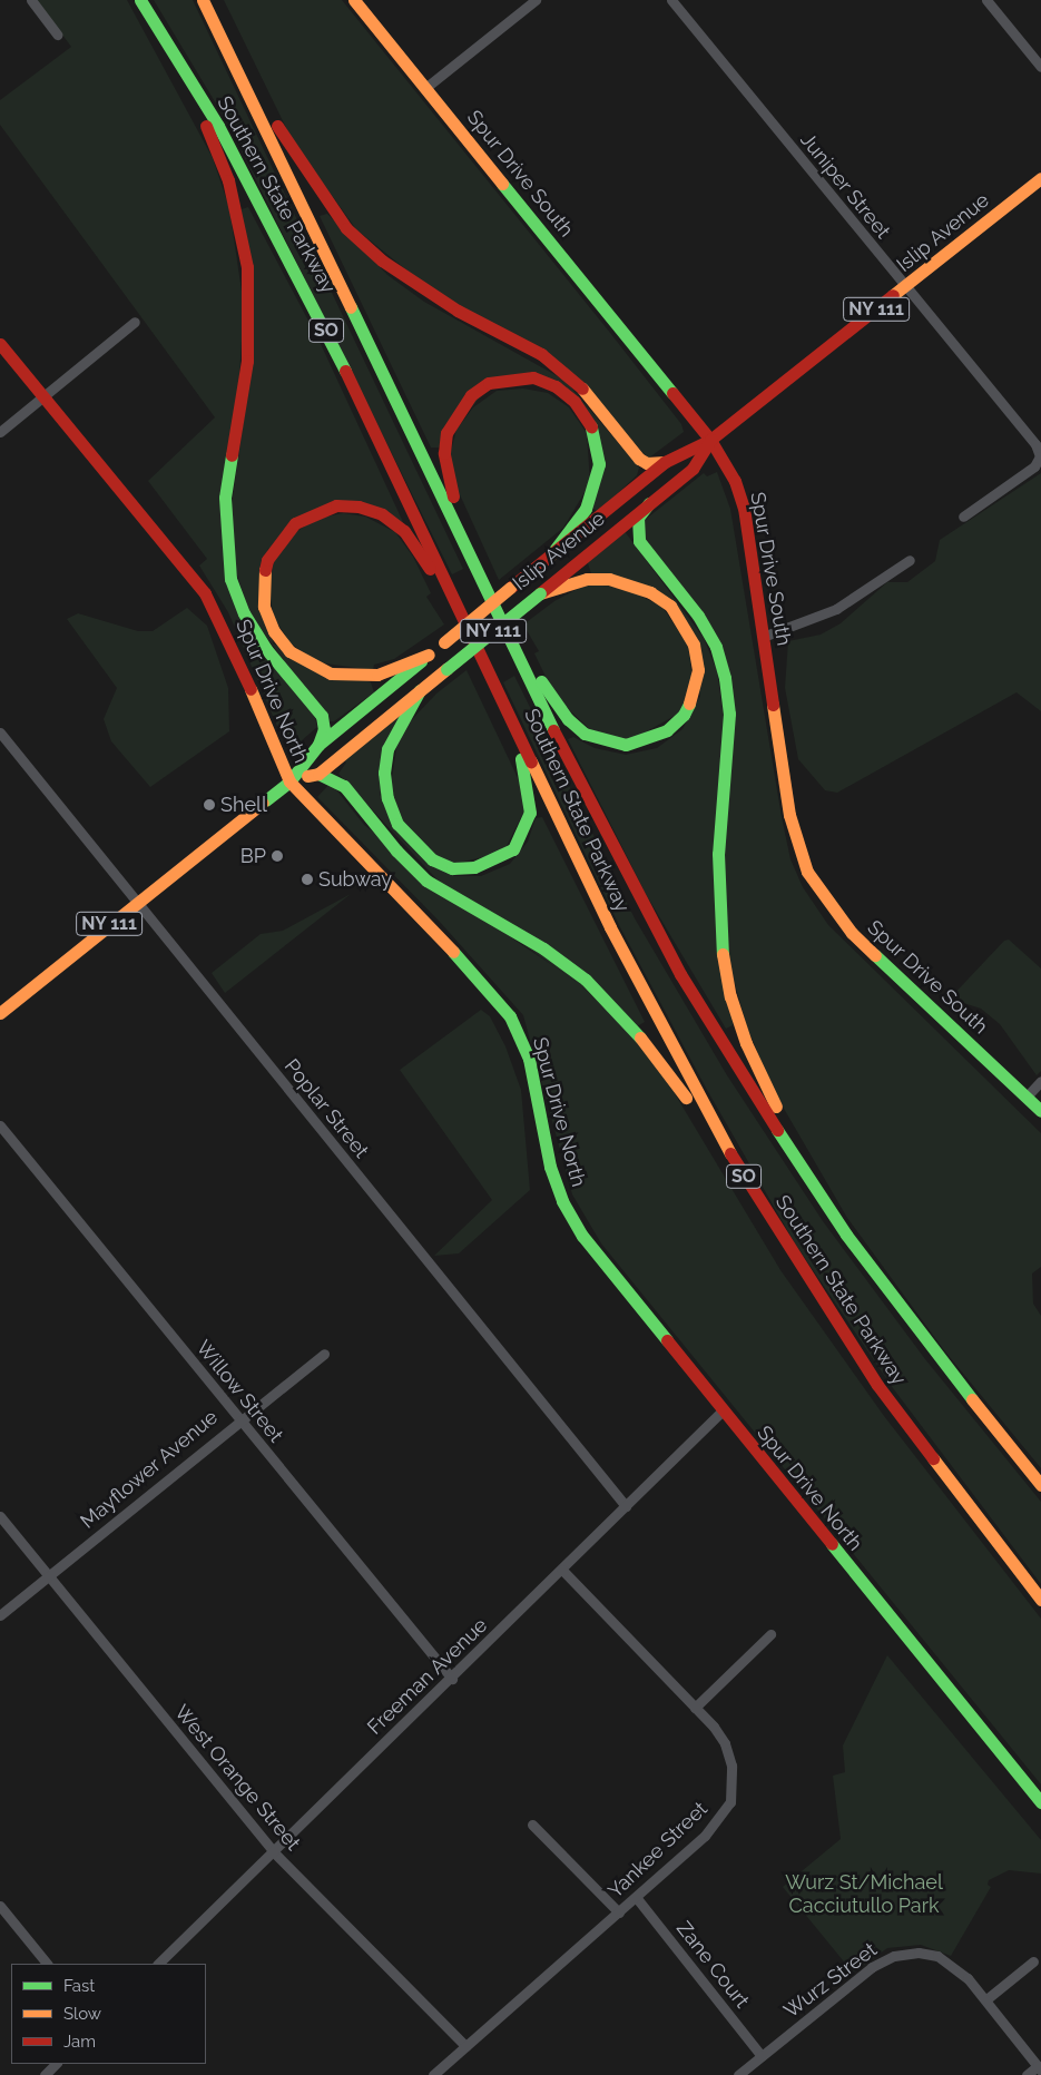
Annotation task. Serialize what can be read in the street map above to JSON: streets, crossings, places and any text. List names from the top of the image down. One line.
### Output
{"streets":{"main road":["Spur Drive South","Southern State Parkway","Islip Avenue","NY 111","SO","Spur Drive North"],"street":["Juniper Street","Poplar Street","Willow Street","Mayflower Avenue","Freeman Avenue","West Orange Street","Yankee Street","Zane Court","Wurz Street"]},"crossings":[["Spur Drive South","Islip Avenue"],["Juniper Street","Islip Avenue"],["Islip Avenue","Spur Drive North"],["Islip Avenue","Poplar Street"],["Spur Drive North","Freeman Avenue"],["Poplar Street","Freeman Avenue"],["Willow Street","Mayflower Avenue"],["Willow Street","Freeman Avenue"],["Mayflower Avenue","West Orange Street"],["Freeman Avenue","West Orange Street"],["Freeman Avenue","Yankee Street"],["West Orange Street","Yankee Street"],["Yankee Street","Zane Court"],["Zane Court","Wurz Street"]],"parks":["Wurz St/Michael Cacciutullo Park"],"places":["Shell","BP","Subway"],"legend":["Fast","Slow","Jam"]}
